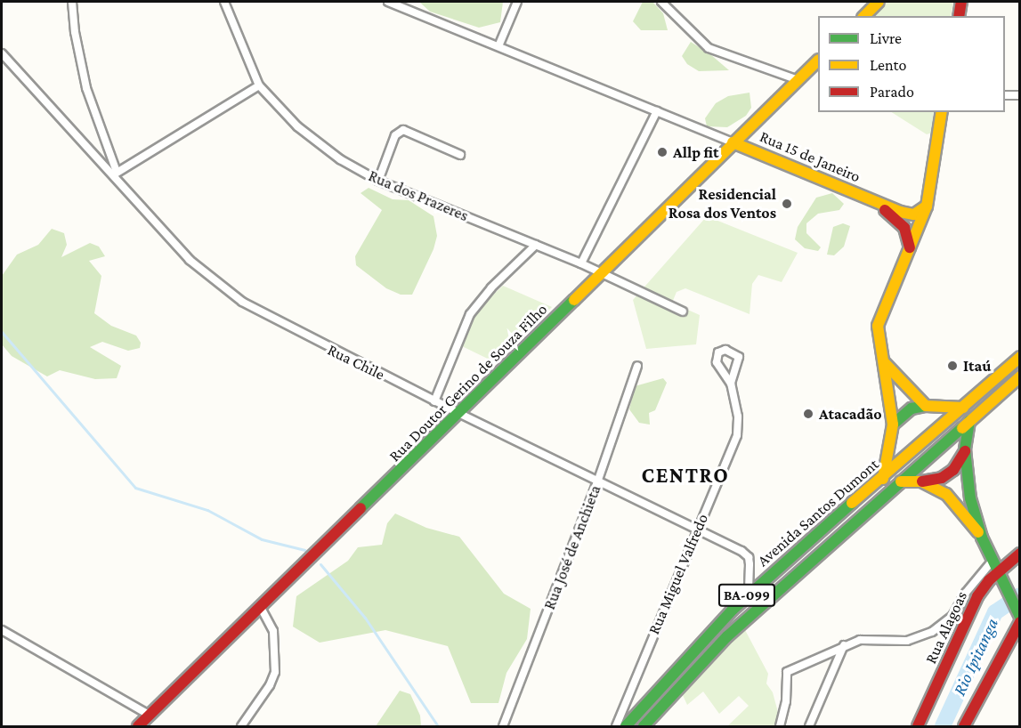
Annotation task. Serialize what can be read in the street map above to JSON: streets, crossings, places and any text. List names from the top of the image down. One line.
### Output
{"streets":{"main road":["Rua 15 de Janeiro","Rua Doutor Gerino de Souza Filho","Avenida Santos Dumont","BA-099","Rua Alagoas"],"street":["Rua dos Prazeres","Rua Chile","Rua José de Anchieta","Rua Miguel Valfredo"]},"crossings":[["Rua 15 de Janeiro","Rua Doutor Gerino de Souza Filho"],["Rua dos Prazeres","Rua Doutor Gerino de Souza Filho"],["Rua Chile","Rua Doutor Gerino de Souza Filho"],["Rua Chile","Avenida Santos Dumont"],["Rua Chile","Rua José de Anchieta"],["Rua Chile","Rua Miguel Valfredo"]],"districts":["CENTRO"],"water":["Rio Ipitanga"],"places":["Allp fit","Residencial Rosa dos Ventos","Itaú","Atacadão"],"legend":["Livre","Lento","Parado"]}
